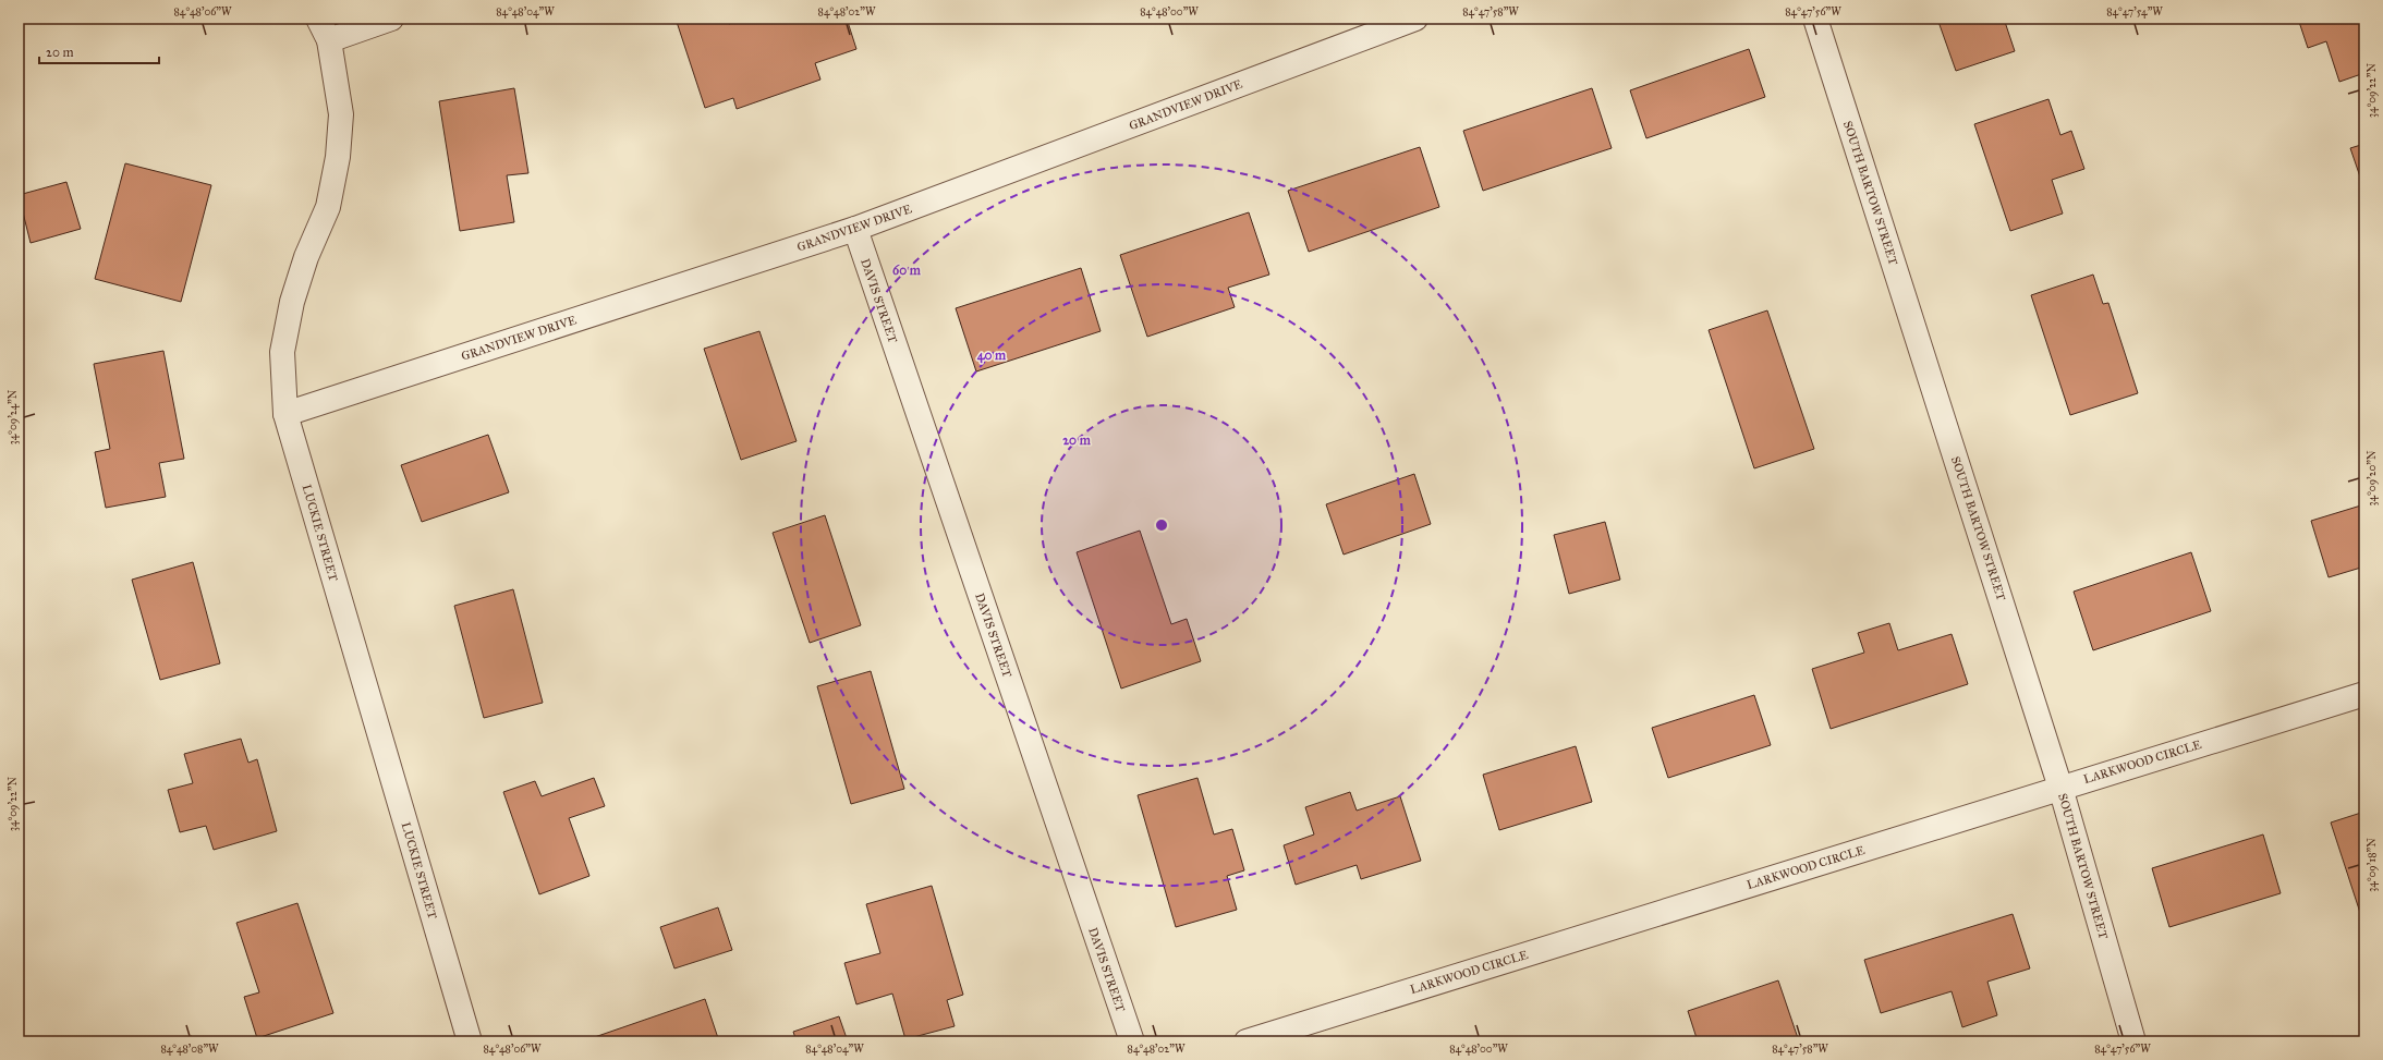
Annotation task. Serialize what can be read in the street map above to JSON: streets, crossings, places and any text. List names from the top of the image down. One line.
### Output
{"streets":{"street":["GRANDVIEW DRIVE","SOUTH BARTOW STREET","DAVIS STREET","LUCKIE STREET","LARKWOOD CIRCLE"]},"crossings":[["GRANDVIEW DRIVE","DAVIS STREET"],["GRANDVIEW DRIVE","LUCKIE STREET"],["SOUTH BARTOW STREET","LARKWOOD CIRCLE"]],"scale_bar":"20 m","coordinates":["84°48'06\"W","84°48'04\"W","84°48'02\"W","84°48'00\"W","84°47'58\"W","84°47'56\"W","84°47'54\"W","34°09'22\"N","34°09'24\"N","34°09'20\"N","34°09'18\"N","84°48'08\"W"],"rings":["60 m","40 m","20 m"]}
